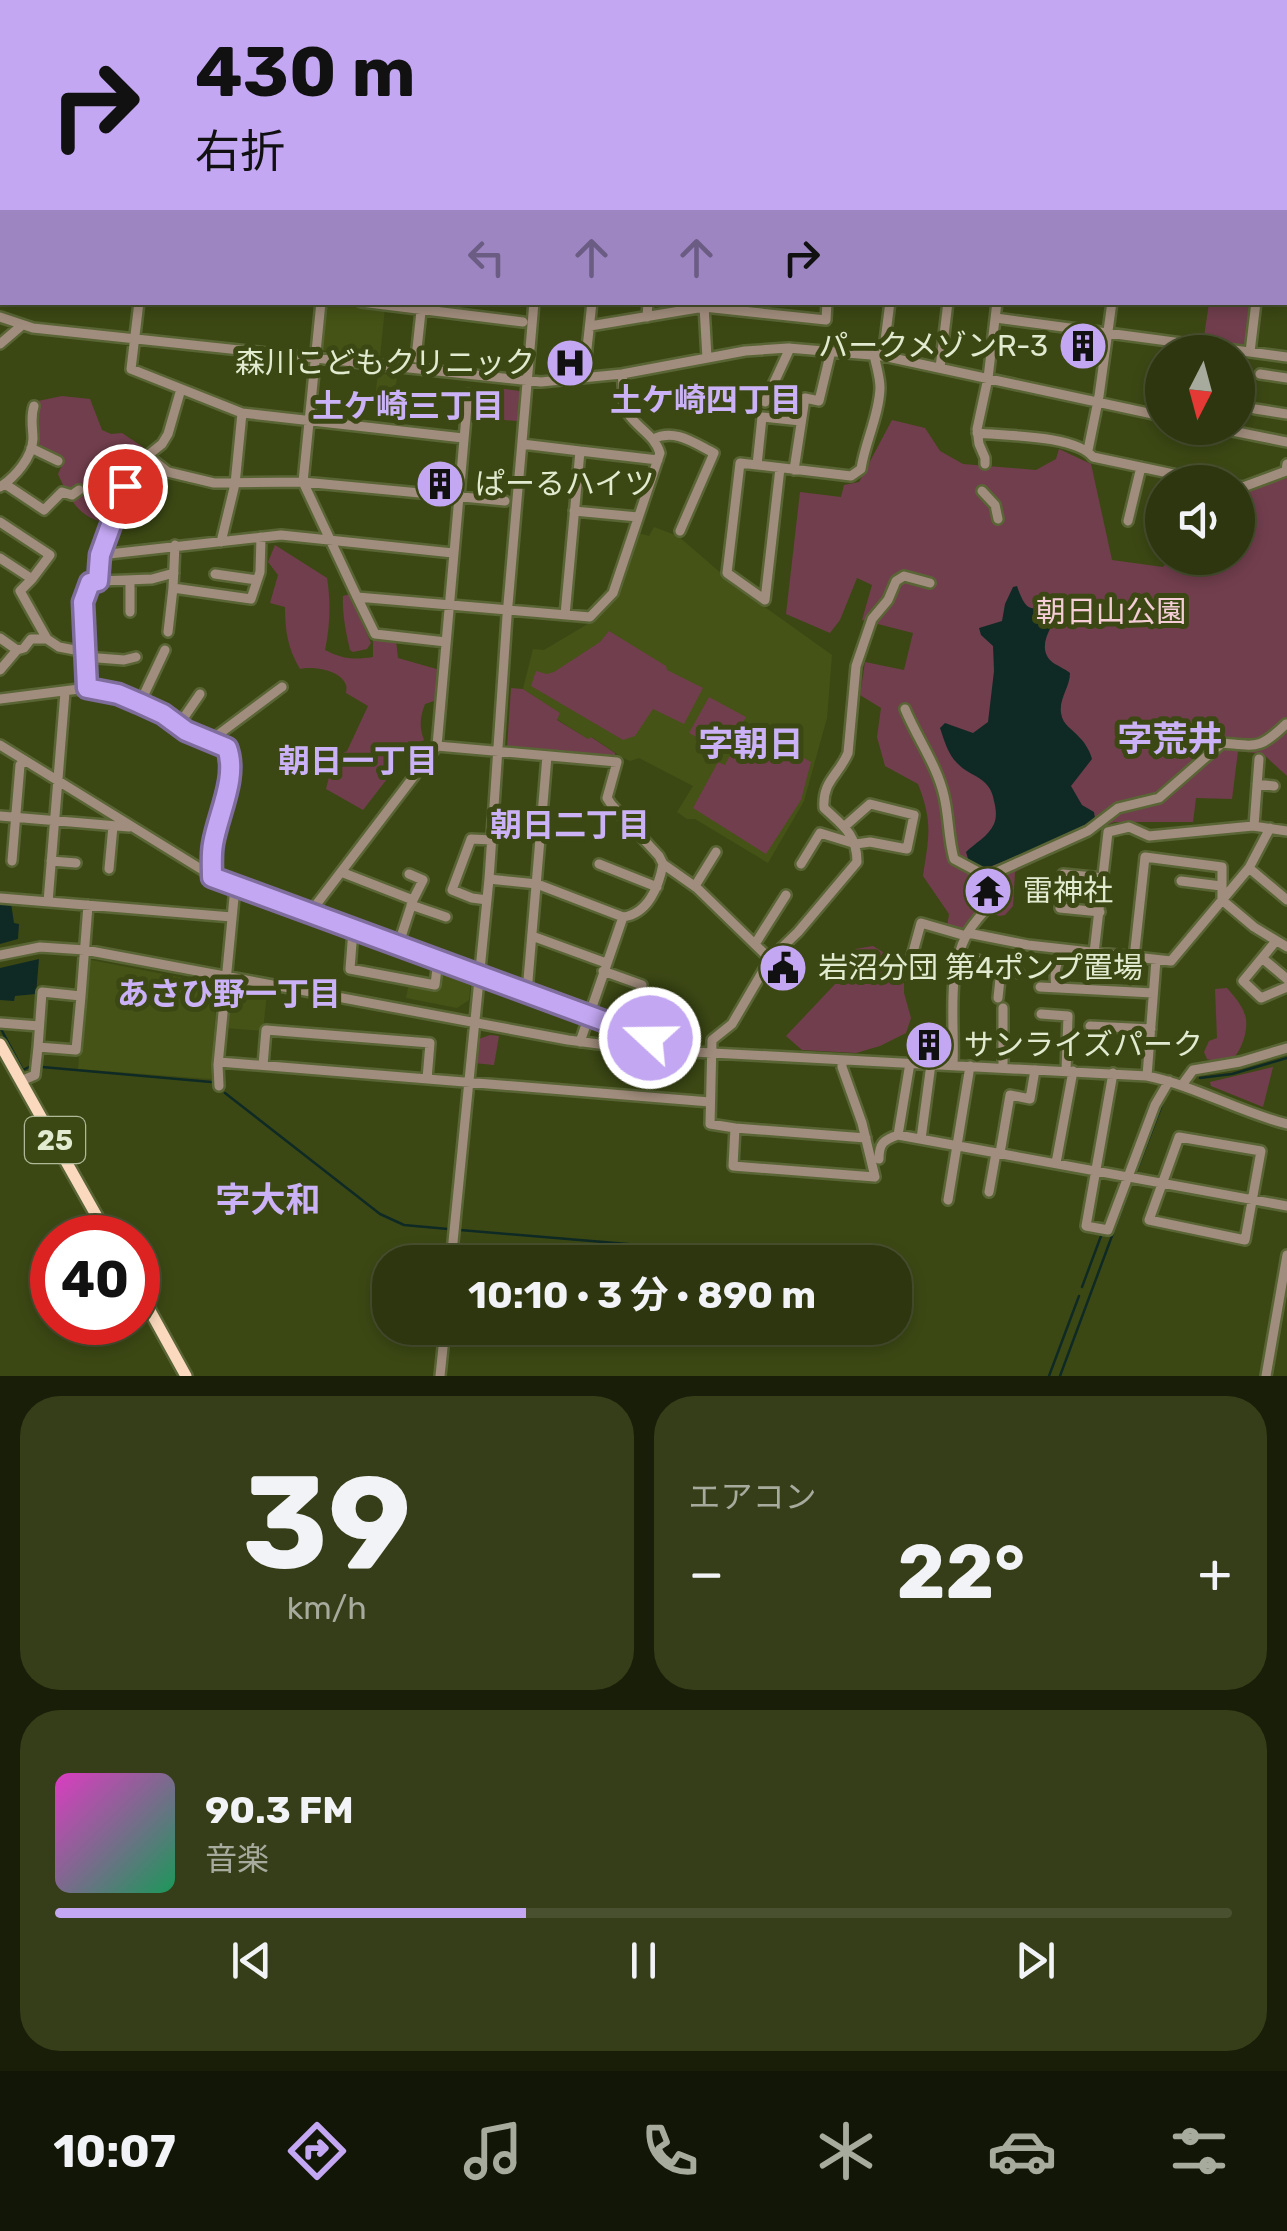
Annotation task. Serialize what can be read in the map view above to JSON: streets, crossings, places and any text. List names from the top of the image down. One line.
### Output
{"streets":{"main road":["25"]},"districts":["土ケ崎四丁目","土ケ崎三丁目","字荒井","字朝日","朝日一丁目","朝日二丁目","あさひ野一丁目","字大和"],"parks":["朝日山公園"],"places":{"building":["パークメゾンR-3","ぱーるハイツ","サンライズパーク"],"hospital":["森川こどもクリニック"],"temple":["雷神社"],"public building":["岩沼分団 第4ポンプ置場"]},"north":"bottom","page":{"turn":["430 m","右折"],"limit":"40","trip":"10:10 · 3 分 · 890 m","tile":[["39","km/h"],"エアコン"],"heat":["−","22°","+"],"song":["90.3 FM","音楽"],"tabs":"10:07"}}
